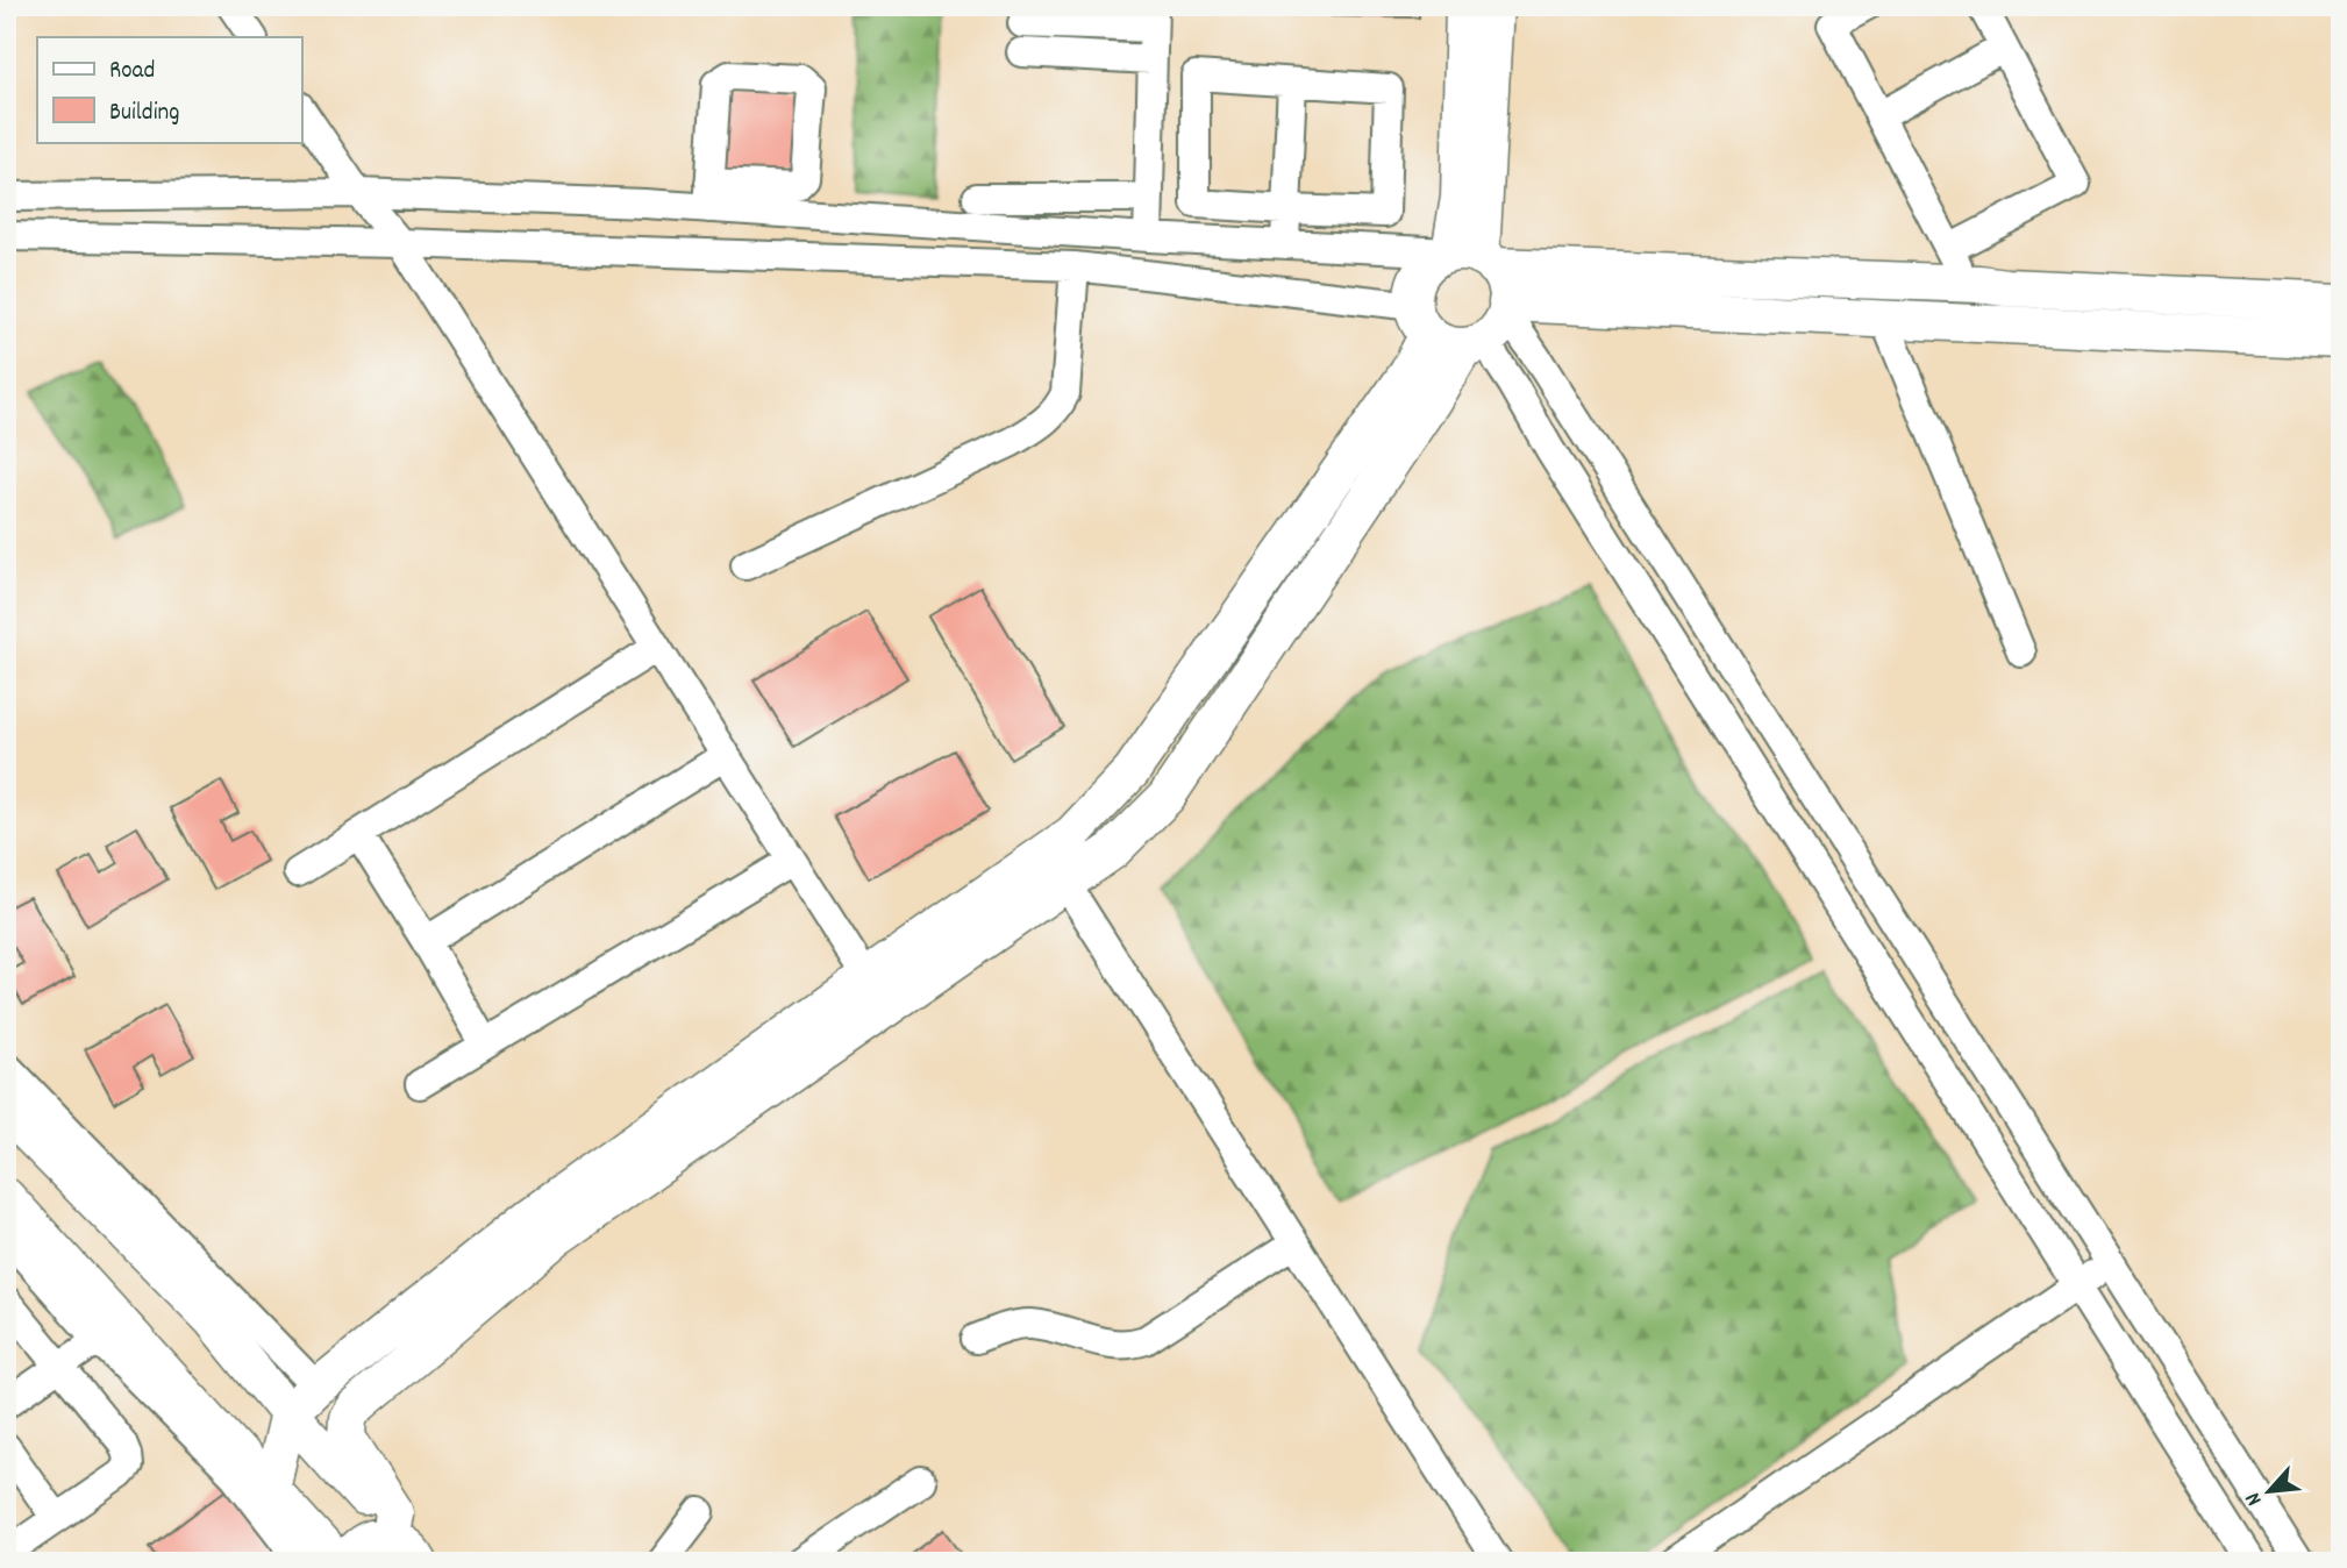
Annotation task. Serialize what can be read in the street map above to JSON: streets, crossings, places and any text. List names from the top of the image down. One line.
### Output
{"legend":["Road","Building"],"north":"bottom left"}
